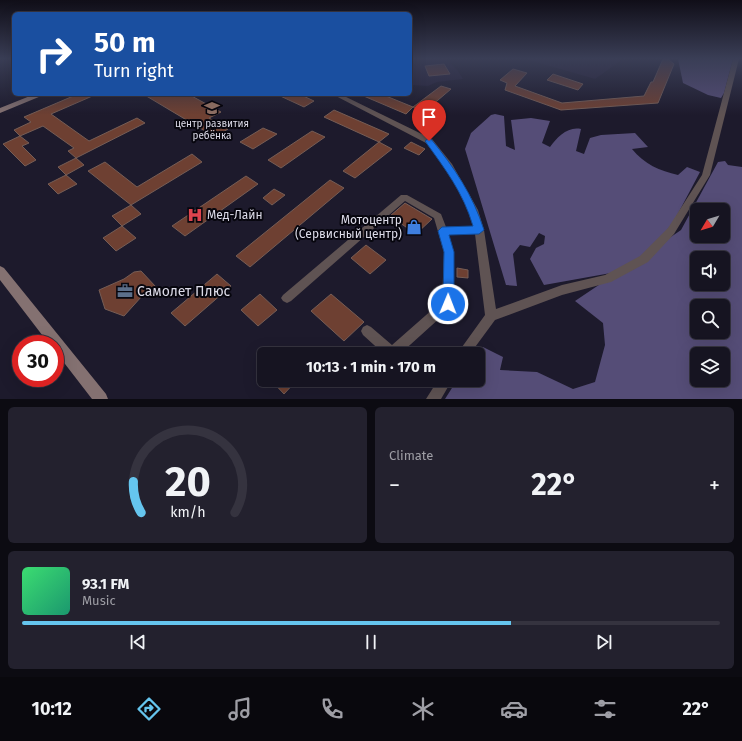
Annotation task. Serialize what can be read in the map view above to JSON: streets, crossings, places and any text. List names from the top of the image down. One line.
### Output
{"places":{"school or university":["центр развития ребёнка"],"hospital":["Мед-Лайн"],"shop":["Мотоцентр (Сервисный центр)"],"office":["Самолет Плюс"]},"north":"bottom left","page":{"turn":["50 m","Turn right"],"limit":"30","trip":"10:13 · 1 min · 170 m","tile":"Climate","heat":["−","22°","+"],"song":["93.1 FM","Music"],"tabs":["10:12","22°"],"gauge":["20","km/h"]}}
